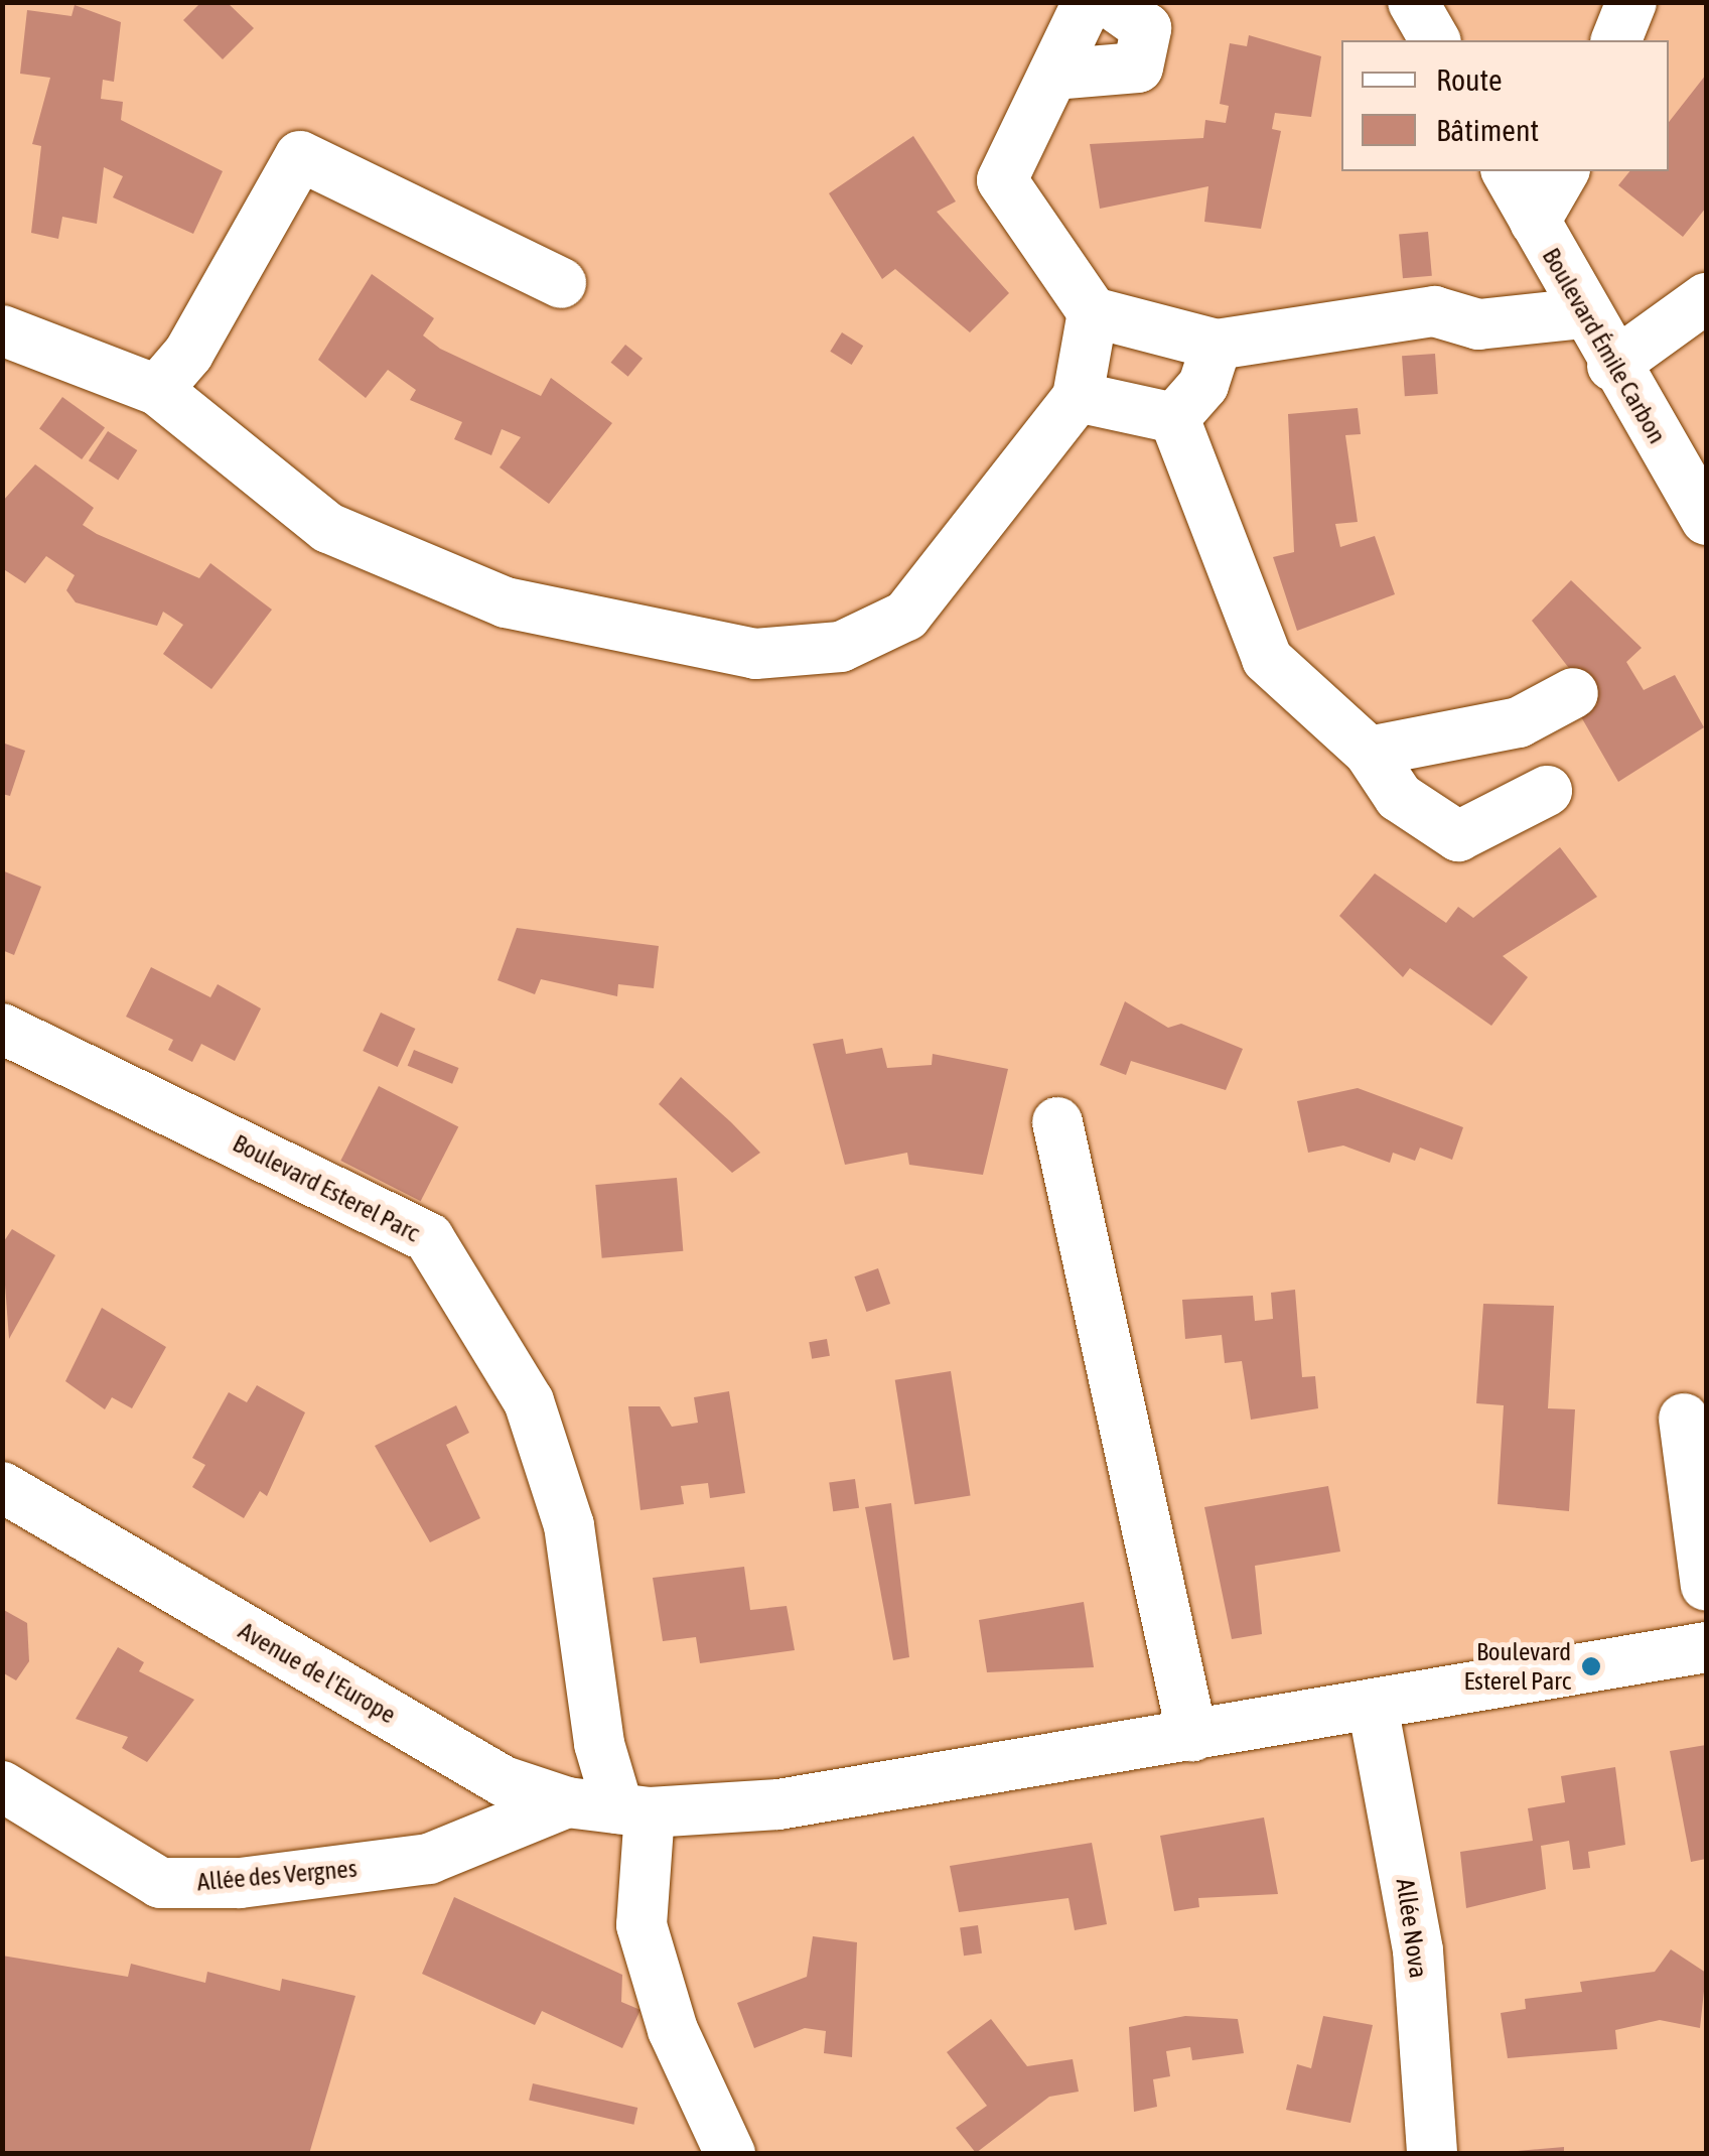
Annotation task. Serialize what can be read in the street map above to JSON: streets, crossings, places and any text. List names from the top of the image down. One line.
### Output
{"streets":{"street":["Boulevard Émile Carbon","Boulevard Esterel Parc","Avenue de l'Europe","Allée des Vergnes","Allée Nova"]},"crossings":[["Boulevard Esterel Parc","Avenue de l'Europe"],["Avenue de l'Europe","Allée des Vergnes"]],"places":["Boulevard Esterel Parc"],"legend":["Route","Bâtiment"]}
